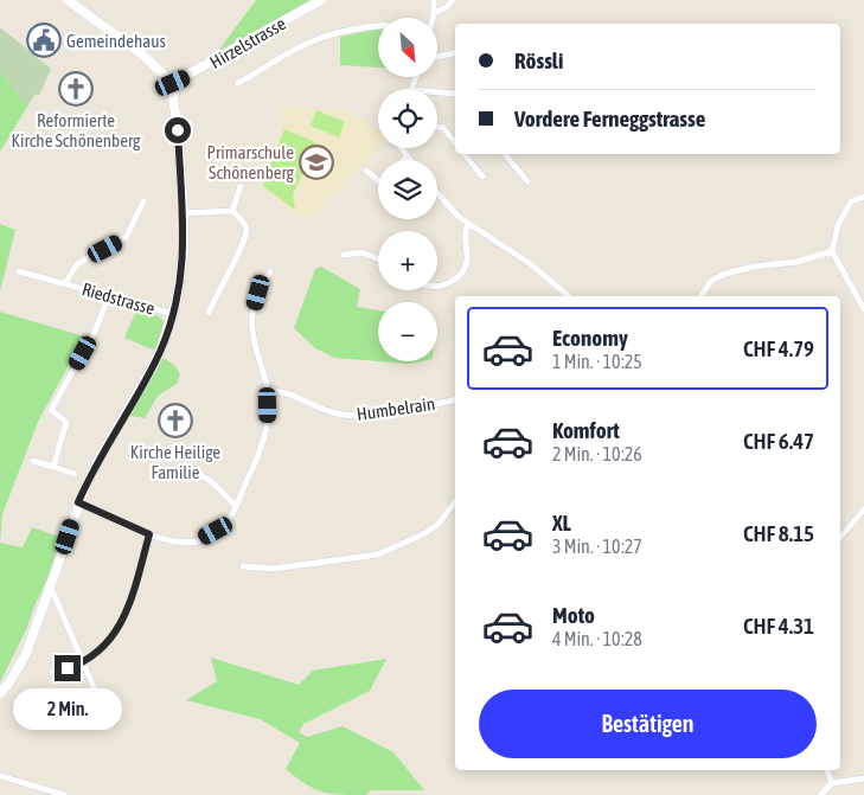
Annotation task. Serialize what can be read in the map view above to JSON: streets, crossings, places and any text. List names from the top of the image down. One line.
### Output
{"streets":{"street":["Hirzelstrasse","Riedstrasse","Humbelrain"]},"places":{"public building":["Gemeindehaus"],"church":["Reformierte Kirche Schönenberg","Kirche Heilige Familie"],"school or university":["Primarschule Schönenberg"]},"north":"bottom right","page":{"map_buttons":["+","−"],"banner":["Rössli","Vordere Ferneggstrasse"],"list":[{"name":"Economy","note":"1 Min. · 10:25","value":"CHF 4.79"},{"name":"Komfort","note":"2 Min. · 10:26","value":"CHF 6.47"},{"name":"XL","note":"3 Min. · 10:27","value":"CHF 8.15"},{"name":"Moto","note":"4 Min. · 10:28","value":"CHF 4.31"}],"buttons":"Bestätigen","bubble":"2 Min."}}
